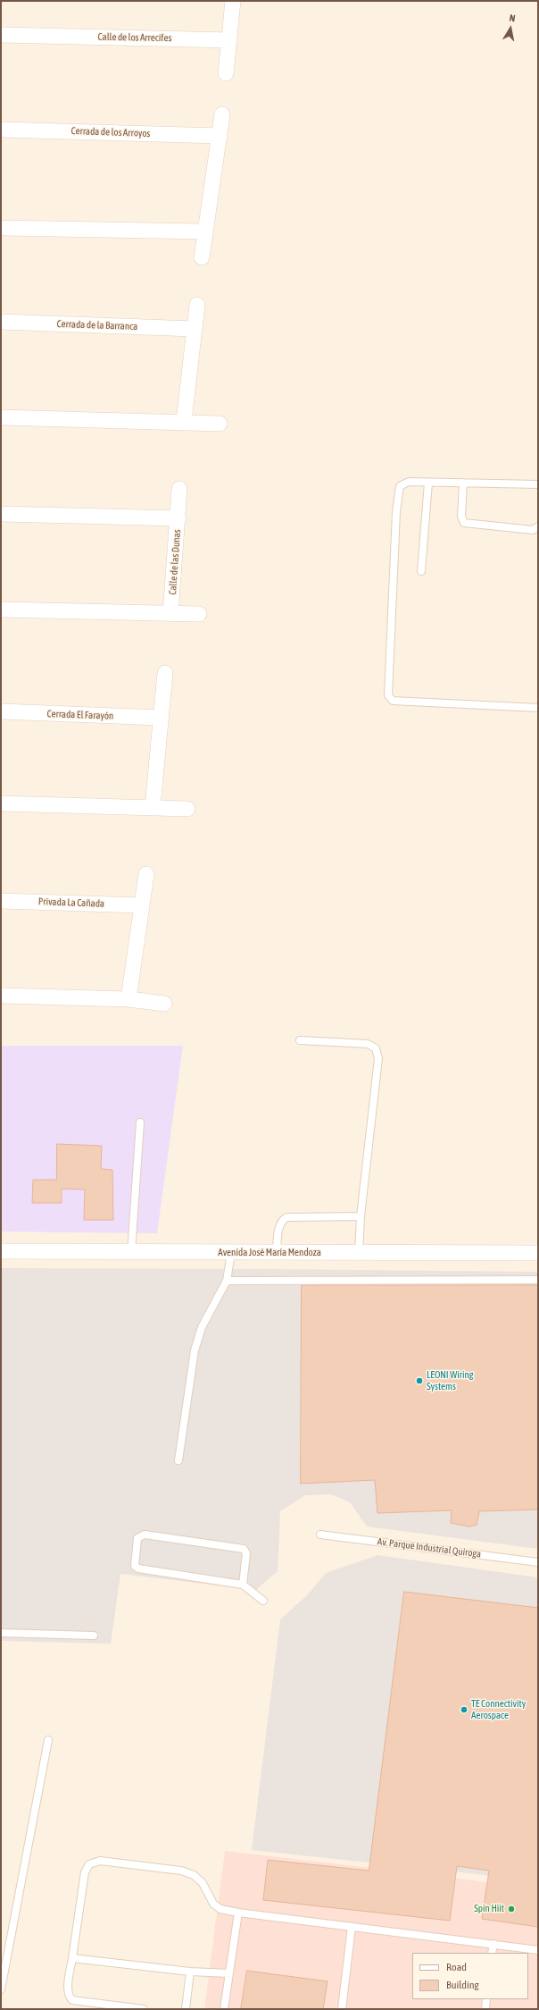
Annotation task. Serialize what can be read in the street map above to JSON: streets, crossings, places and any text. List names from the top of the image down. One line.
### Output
{"streets":{"street":["Calle de los Arrecifes","Cerrada de los Arroyos","Cerrada de la Barranca","Calle de las Dunas","Cerrada El Farayón","Privada La Cañada","Avenida José María Mendoza"],"lane":["Av. Parque Industrial Quiroga"]},"places":["LEONI Wiring Systems","TE Connectivity Aerospace","Spin Hiit"],"legend":["Road","Building"],"north":"top"}
